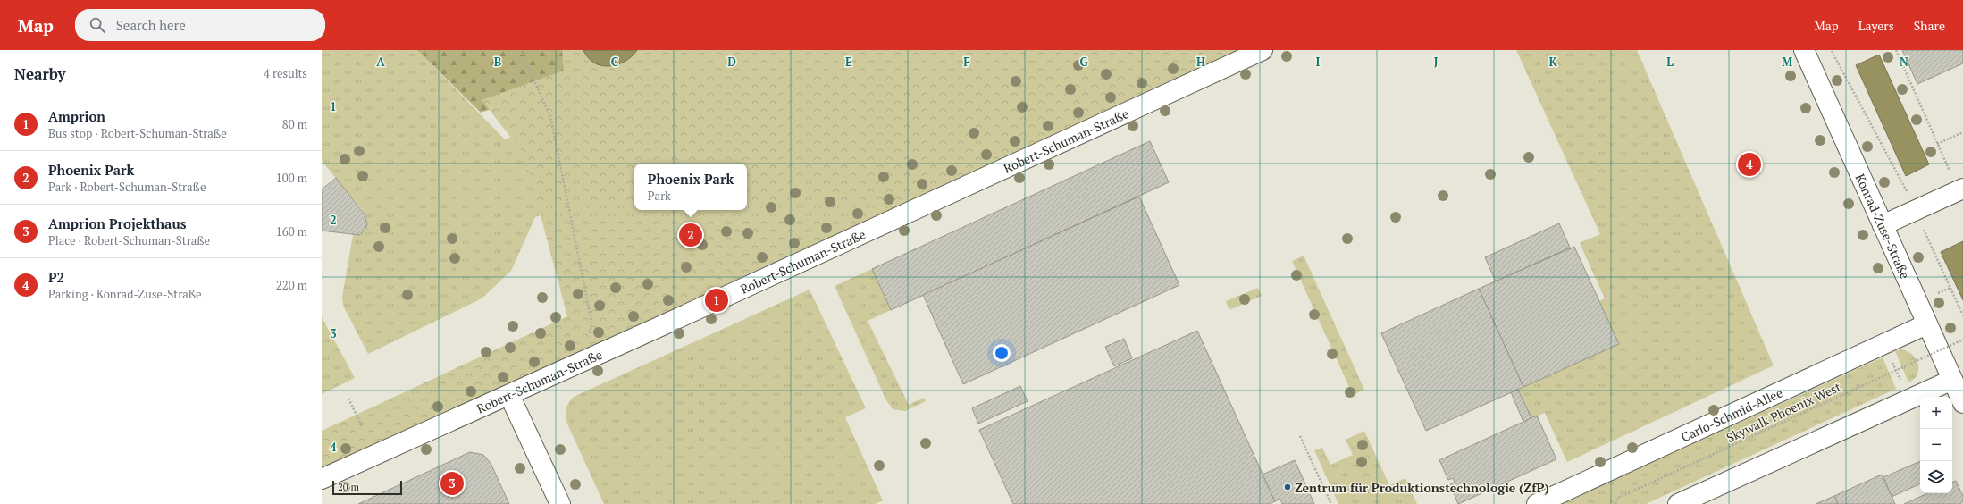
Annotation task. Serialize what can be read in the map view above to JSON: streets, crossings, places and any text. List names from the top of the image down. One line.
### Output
{"streets":{"street":["Robert-Schuman-Straße","Konrad-Zuse-Straße","Carlo-Schmid-Allee"],"path":["Skywalk Phoenix West"]},"crossings":[["Konrad-Zuse-Straße","Carlo-Schmid-Allee"]],"places":["Zentrum für Produktionstechnologie (ZfP)"],"scale_bar":"20 m","page":{"header":"Map","search":"Search here","nav":["Map","Layers","Share"],"heading":["Nearby","4 results"],"list":[{"mark":"1","name":"Amprion","note":"Bus stop · Robert-Schuman-Straße","value":"80 m"},{"mark":"2","name":"Phoenix Park","note":"Park · Robert-Schuman-Straße","value":"100 m"},{"mark":"3","name":"Amprion Projekthaus","note":"Place · Robert-Schuman-Straße","value":"160 m"},{"mark":"4","name":"P2","note":"Parking · Konrad-Zuse-Straße","value":"220 m"}],"pins":["4","2","1","3"],"popup":["Phoenix Park","Park"],"map_buttons":["+","−"],"scale":"20 m"},"grid":{"columns":["A","B","C","D","E","F","G","H","I","J","K","L","M","N"],"rows":["1","2","3","4"]}}
